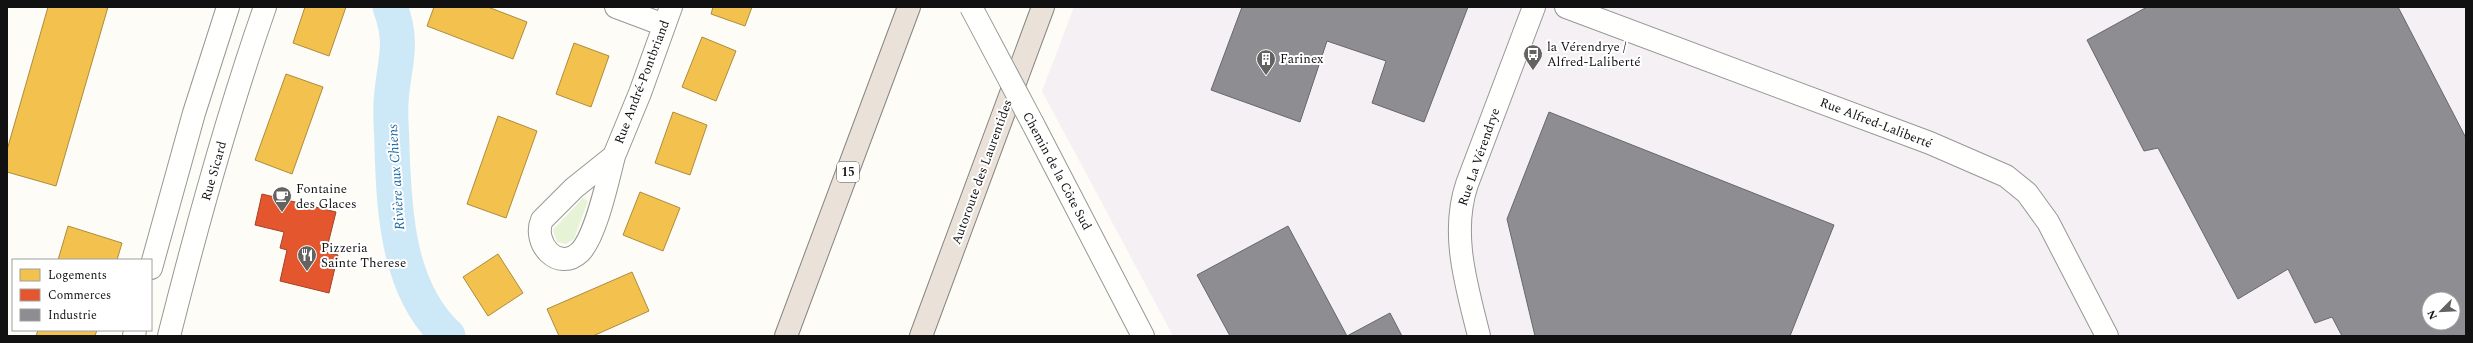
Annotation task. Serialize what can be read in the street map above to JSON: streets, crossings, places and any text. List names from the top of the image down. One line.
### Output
{"streets":{"highway":["15","Autoroute des Laurentides"],"street":["Rue André-Pontbriand","Rue Alfred-Laliberté","Rue La Vérendrye","Rue Sicard","Chemin de la Côte Sud"]},"water":["Rivière aux Chiens"],"places":{"bus stop":["la Vérendrye / Alfred-Laliberté"],"building":["Farinex"],"cafe":["Fontaine des Glaces"],"restaurant":["Pizzeria Sainte Therese"]},"legend":["Logements","Commerces","Industrie"],"north":"bottom left"}
